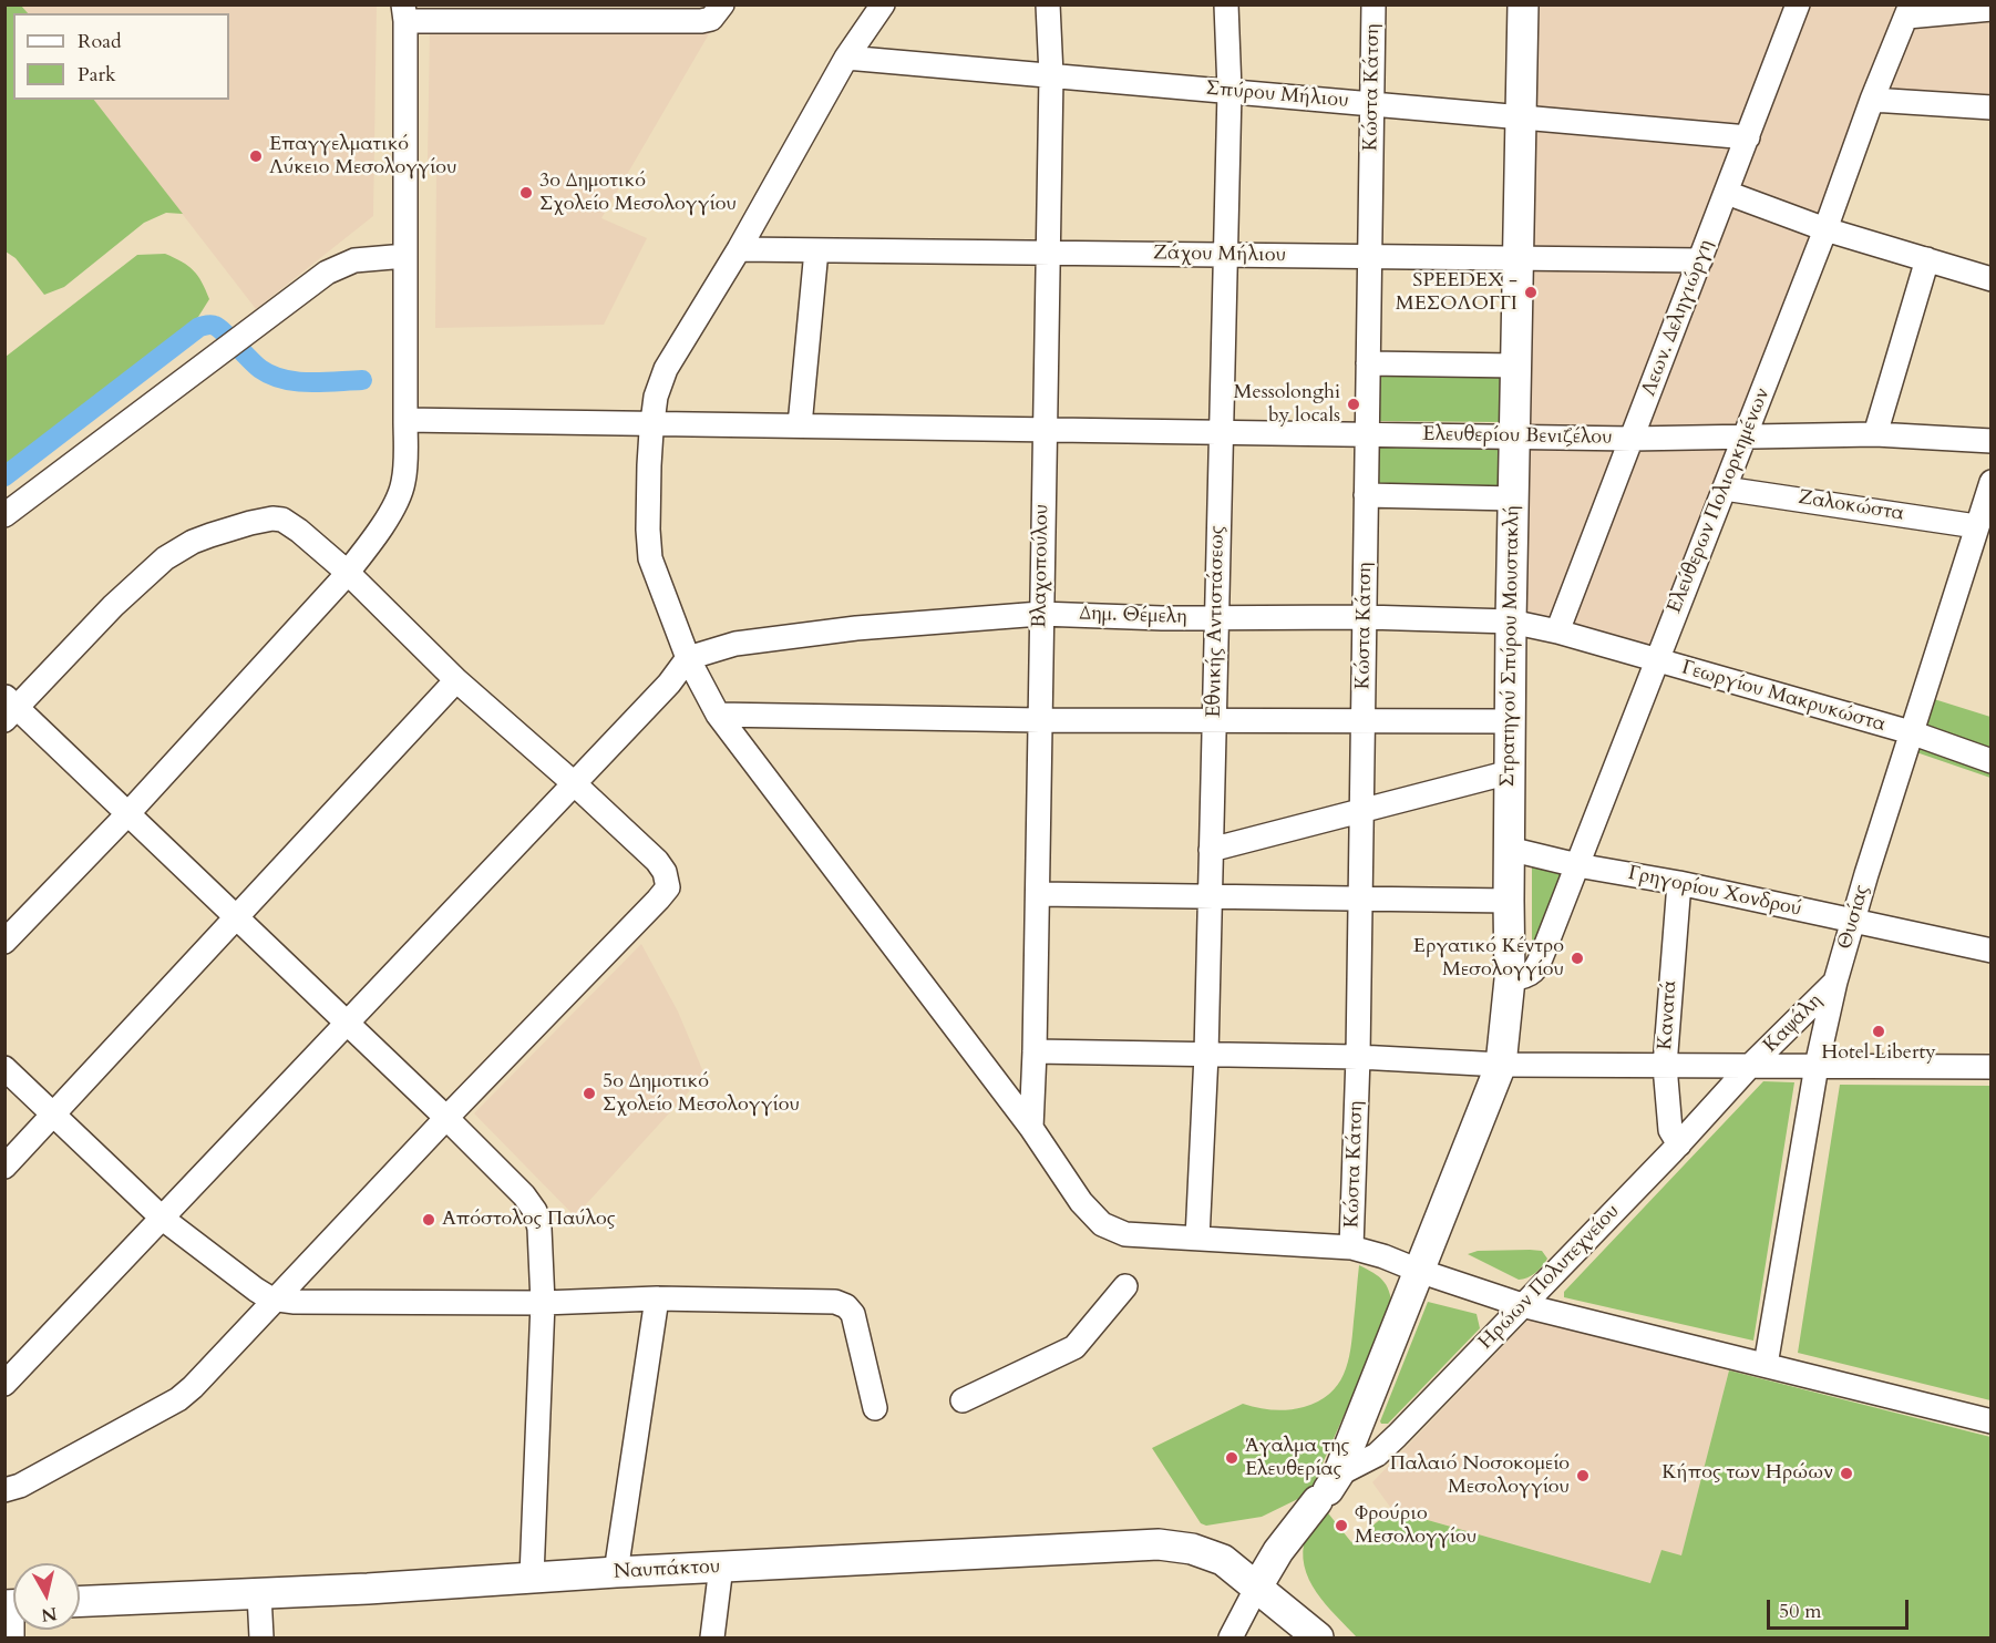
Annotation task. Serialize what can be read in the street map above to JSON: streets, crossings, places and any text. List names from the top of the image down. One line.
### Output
{"streets":{"main road":["Στρατηγού Σπύρου Μουστακλή","Ναυπάκτου"],"street":["Κώστα Κάτση","Σπύρου Μήλιου","Ζάχου Μήλιου","Λεων. Δεληγιώργη","Ελευθερίου Βενιζέλου","Ελεύθερων Πολιορκημένων","Ζαλοκώστα","Βλαχοπούλου","Δημ. Θέμελη","Εθνικής Αντιστάσεως","Γεωργίου Μακρυκώστα","Γρηγορίου Χονδρού","Θυσίας","Κανατά","Καψάλη","Ηρώων Πολυτεχνείου"]},"crossings":[["Κώστα Κάτση","Σπύρου Μήλιου"],["Κώστα Κάτση","Ζάχου Μήλιου"],["Κώστα Κάτση","Ελευθερίου Βενιζέλου"],["Κώστα Κάτση","Δημ. Θέμελη"],["Σπύρου Μήλιου","Λεων. Δεληγιώργη"],["Σπύρου Μήλιου","Βλαχοπούλου"],["Σπύρου Μήλιου","Εθνικής Αντιστάσεως"],["Σπύρου Μήλιου","Στρατηγού Σπύρου Μουστακλή"],["Ζάχου Μήλιου","Λεων. Δεληγιώργη"],["Ζάχου Μήλιου","Βλαχοπούλου"],["Ζάχου Μήλιου","Εθνικής Αντιστάσεως"],["Ζάχου Μήλιου","Στρατηγού Σπύρου Μουστακλή"],["Λεων. Δεληγιώργη","Ελευθερίου Βενιζέλου"],["Λεων. Δεληγιώργη","Δημ. Θέμελη"],["Ελευθερίου Βενιζέλου","Ελεύθερων Πολιορκημένων"],["Ελευθερίου Βενιζέλου","Βλαχοπούλου"],["Ελευθερίου Βενιζέλου","Εθνικής Αντιστάσεως"],["Ελευθερίου Βενιζέλου","Στρατηγού Σπύρου Μουστακλή"],["Ελεύθερων Πολιορκημένων","Ζαλοκώστα"],["Ελεύθερων Πολιορκημένων","Δημ. Θέμελη"],["Ελεύθερων Πολιορκημένων","Στρατηγού Σπύρου Μουστακλή"],["Ελεύθερων Πολιορκημένων","Γεωργίου Μακρυκώστα"],["Ελεύθερων Πολιορκημένων","Γρηγορίου Χονδρού"],["Ζαλοκώστα","Θυσίας"],["Βλαχοπούλου","Δημ. Θέμελη"],["Δημ. Θέμελη","Εθνικής Αντιστάσεως"],["Δημ. Θέμελη","Στρατηγού Σπύρου Μουστακλή"],["Δημ. Θέμελη","Γεωργίου Μακρυκώστα"],["Στρατηγού Σπύρου Μουστακλή","Γρηγορίου Χονδρού"],["Στρατηγού Σπύρου Μουστακλή","Ηρώων Πολυτεχνείου"],["Στρατηγού Σπύρου Μουστακλή","Ναυπάκτου"],["Γεωργίου Μακρυκώστα","Θυσίας"],["Γρηγορίου Χονδρού","Θυσίας"],["Γρηγορίου Χονδρού","Κανατά"],["Θυσίας","Καψάλη"],["Κανατά","Ηρώων Πολυτεχνείου"],["Καψάλη","Ηρώων Πολυτεχνείου"]],"places":["Επαγγελματικό Λύκειο Μεσολογγίου","3ο Δημοτικό Σχολείο Μεσολογγίου","SPEEDEX - ΜΕΣΟΛΟΓΓΙ","Messolonghi by locals","Eργατικό Κέντρο Μεσολογγίου","Hotel Liberty","5ο Δημοτικό Σχολείο Μεσολογγίου","Απόστολος Παύλος","Άγαλμα της Ελευθερίας","Κήπος των Ηρώων","Παλαιό Νοσοκομείο Μεσολογγίου","Φρούριο Μεσολογγίου"],"legend":["Road","Park"],"scale_bar":"50 m","north":"bottom"}
